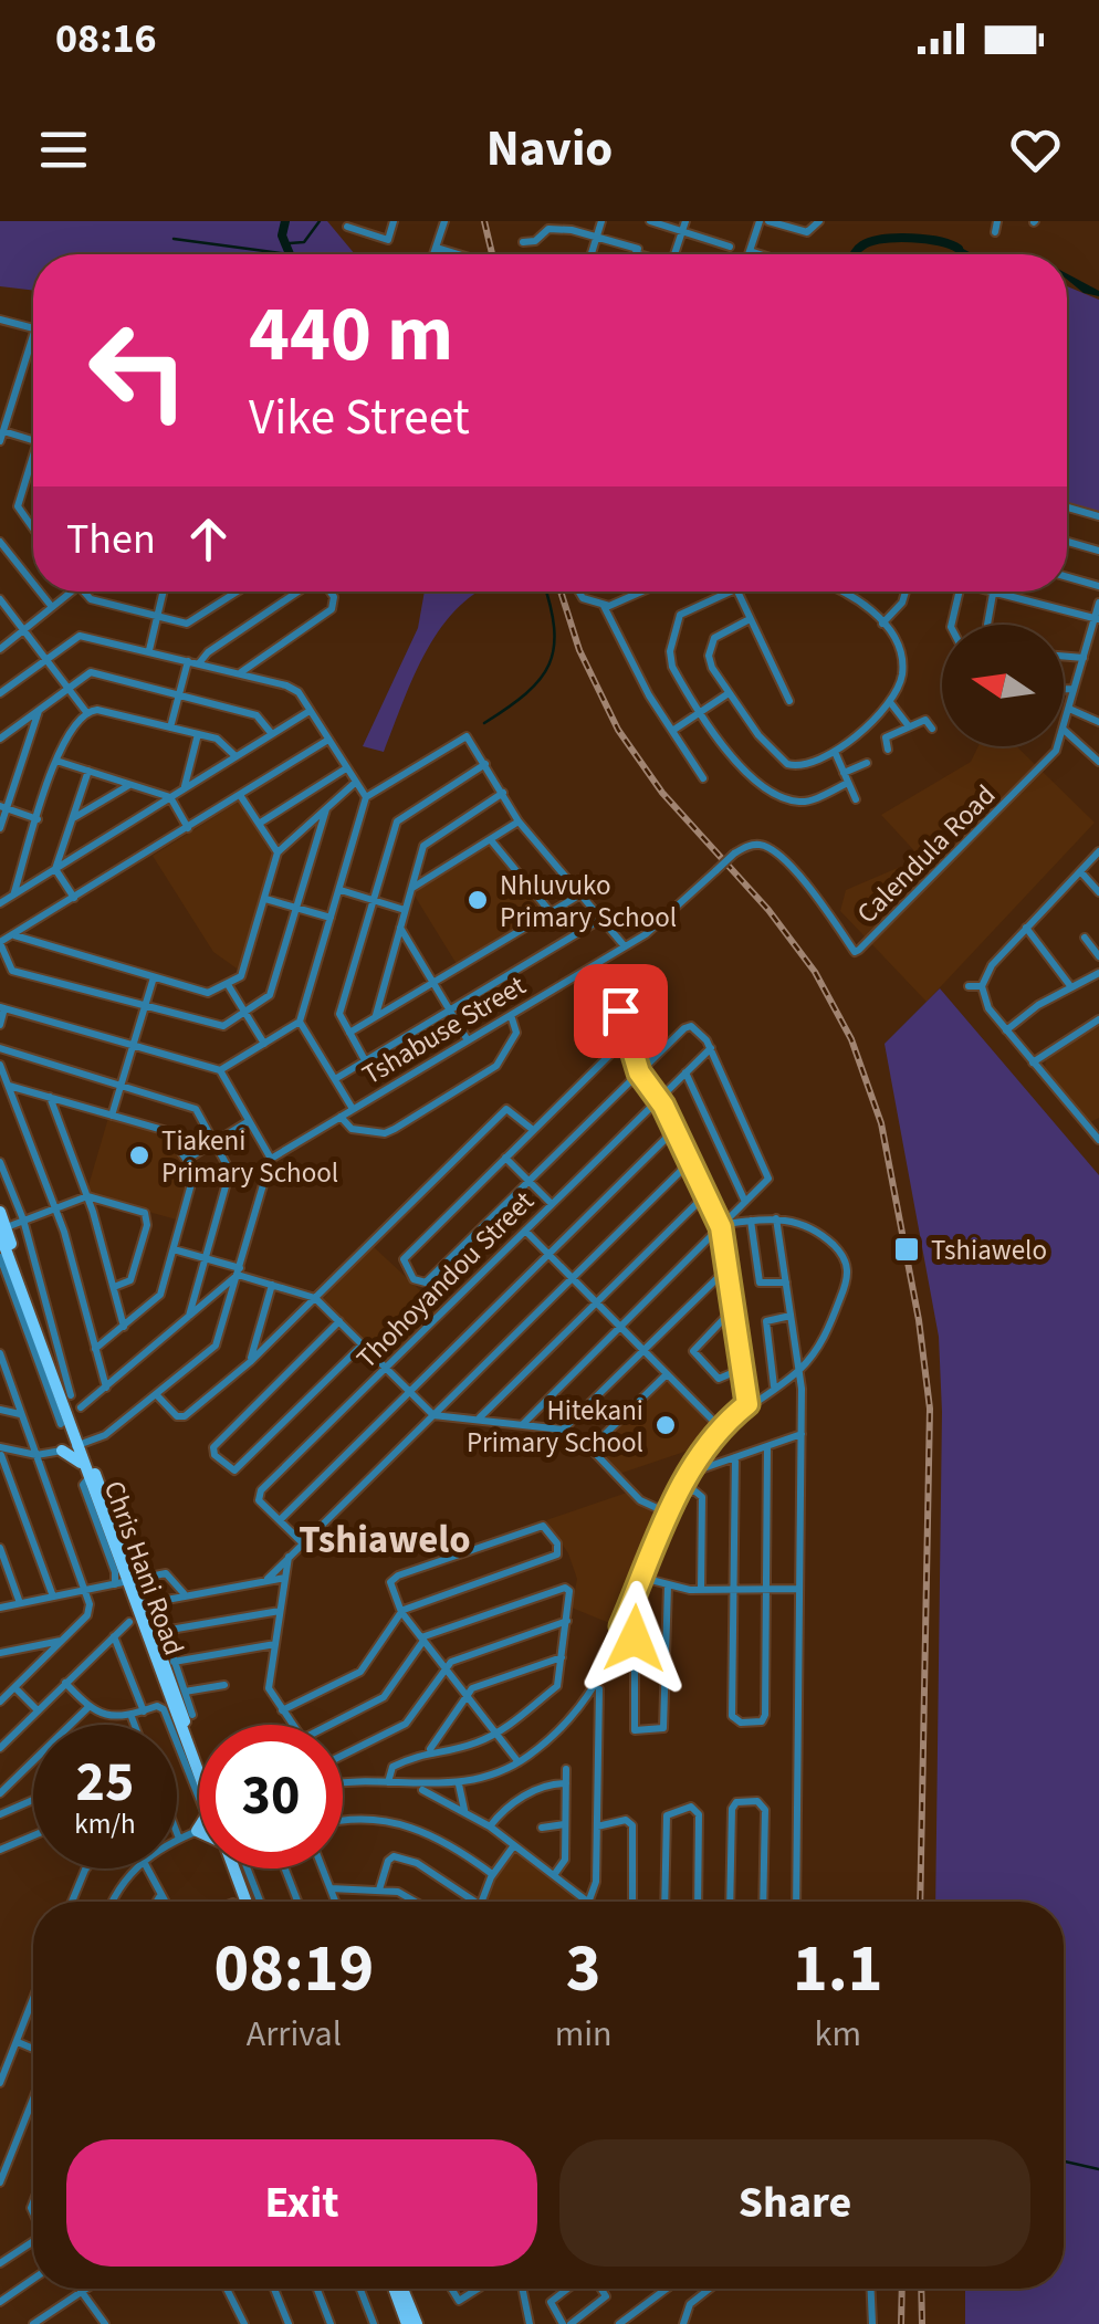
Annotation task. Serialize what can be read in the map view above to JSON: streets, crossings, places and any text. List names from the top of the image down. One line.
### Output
{"streets":{"main road":["Chris Hani Road"],"street":["Calendula Road","Tshabuse Street","Thohoyandou Street"]},"crossings":[["Calendula Road","Tshabuse Street"]],"districts":["Tshiawelo"],"places":{"other":["Nhluvuko Primary School","Tiakeni Primary School","Hitekani Primary School"],"transit":["Tshiawelo"]},"north":"left","page":{"status":"08:16","header":"Navio","turn":["440 m","Vike Street"],"then":"Then","speed":"25 km/h","limit":"30","eta":["08:19","Arrival","3","min","1.1","km"],"buttons":["Exit","Share"]}}
